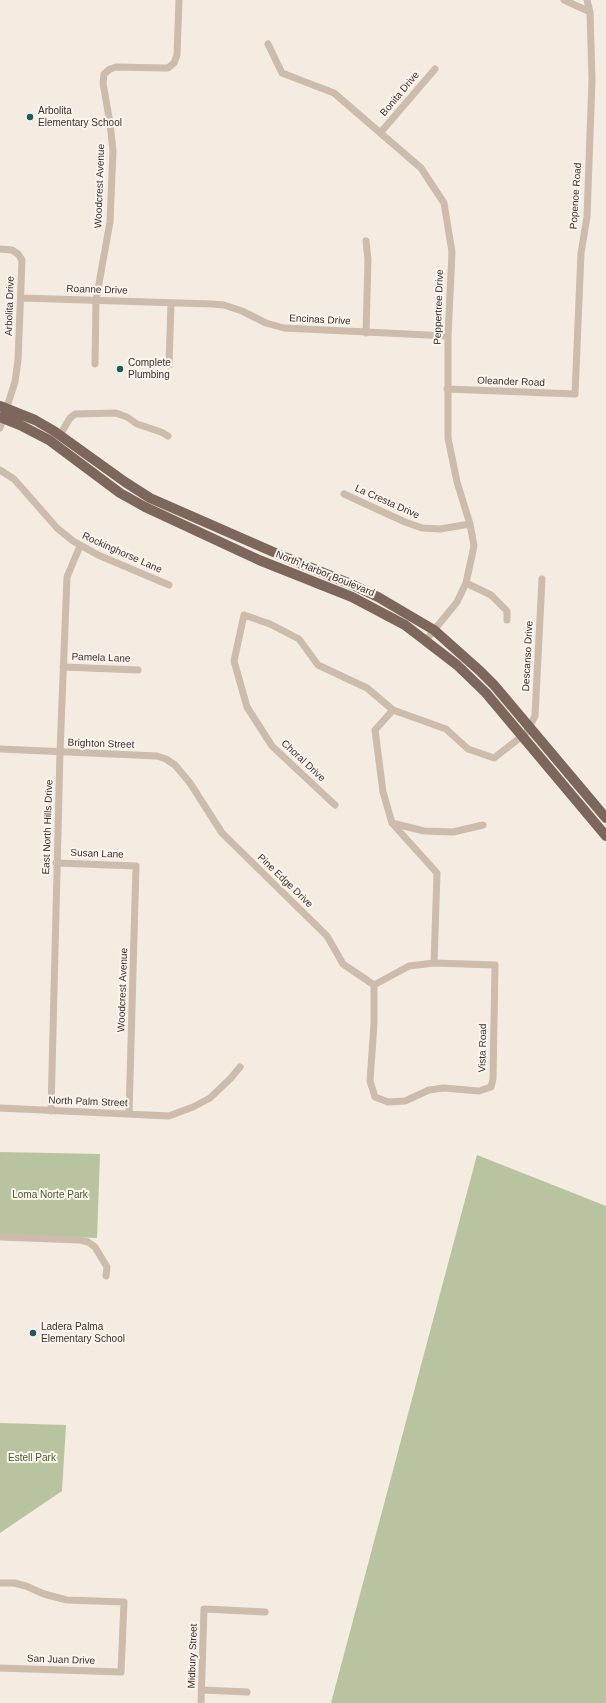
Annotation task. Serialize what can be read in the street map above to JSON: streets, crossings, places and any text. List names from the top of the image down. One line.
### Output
{"streets":{"main road":["North Harbor Boulevard"],"street":["Bonita Drive","Woodcrest Avenue","Popenoe Road","Roanne Drive","Arbolita Drive","Peppertree Drive","Encinas Drive","Oleander Road","La Cresta Drive","Rockinghorse Lane","Descanso Drive","Pamela Lane","Brighton Street","Choral Drive","East North Hills Drive","Susan Lane","Pine Edge Drive","Vista Road","North Palm Street","Midbury Street","San Juan Drive"]},"crossings":[["Bonita Drive","Peppertree Drive"],["Woodcrest Avenue","Roanne Drive"],["Woodcrest Avenue","Susan Lane"],["Woodcrest Avenue","North Palm Street"],["Popenoe Road","Oleander Road"],["Roanne Drive","Arbolita Drive"],["Roanne Drive","Encinas Drive"],["Arbolita Drive","North Harbor Boulevard"],["Peppertree Drive","Encinas Drive"],["Peppertree Drive","Oleander Road"],["Peppertree Drive","La Cresta Drive"],["Peppertree Drive","North Harbor Boulevard"],["Rockinghorse Lane","East North Hills Drive"],["North Harbor Boulevard","Descanso Drive"],["Pamela Lane","East North Hills Drive"],["Brighton Street","East North Hills Drive"],["Brighton Street","Pine Edge Drive"],["East North Hills Drive","Susan Lane"],["East North Hills Drive","North Palm Street"],["Pine Edge Drive","Vista Road"]],"parks":["Loma Norte Park","Estell Park"],"places":["Arbolita Elementary School","Complete Plumbing","Ladera Palma Elementary School"]}
